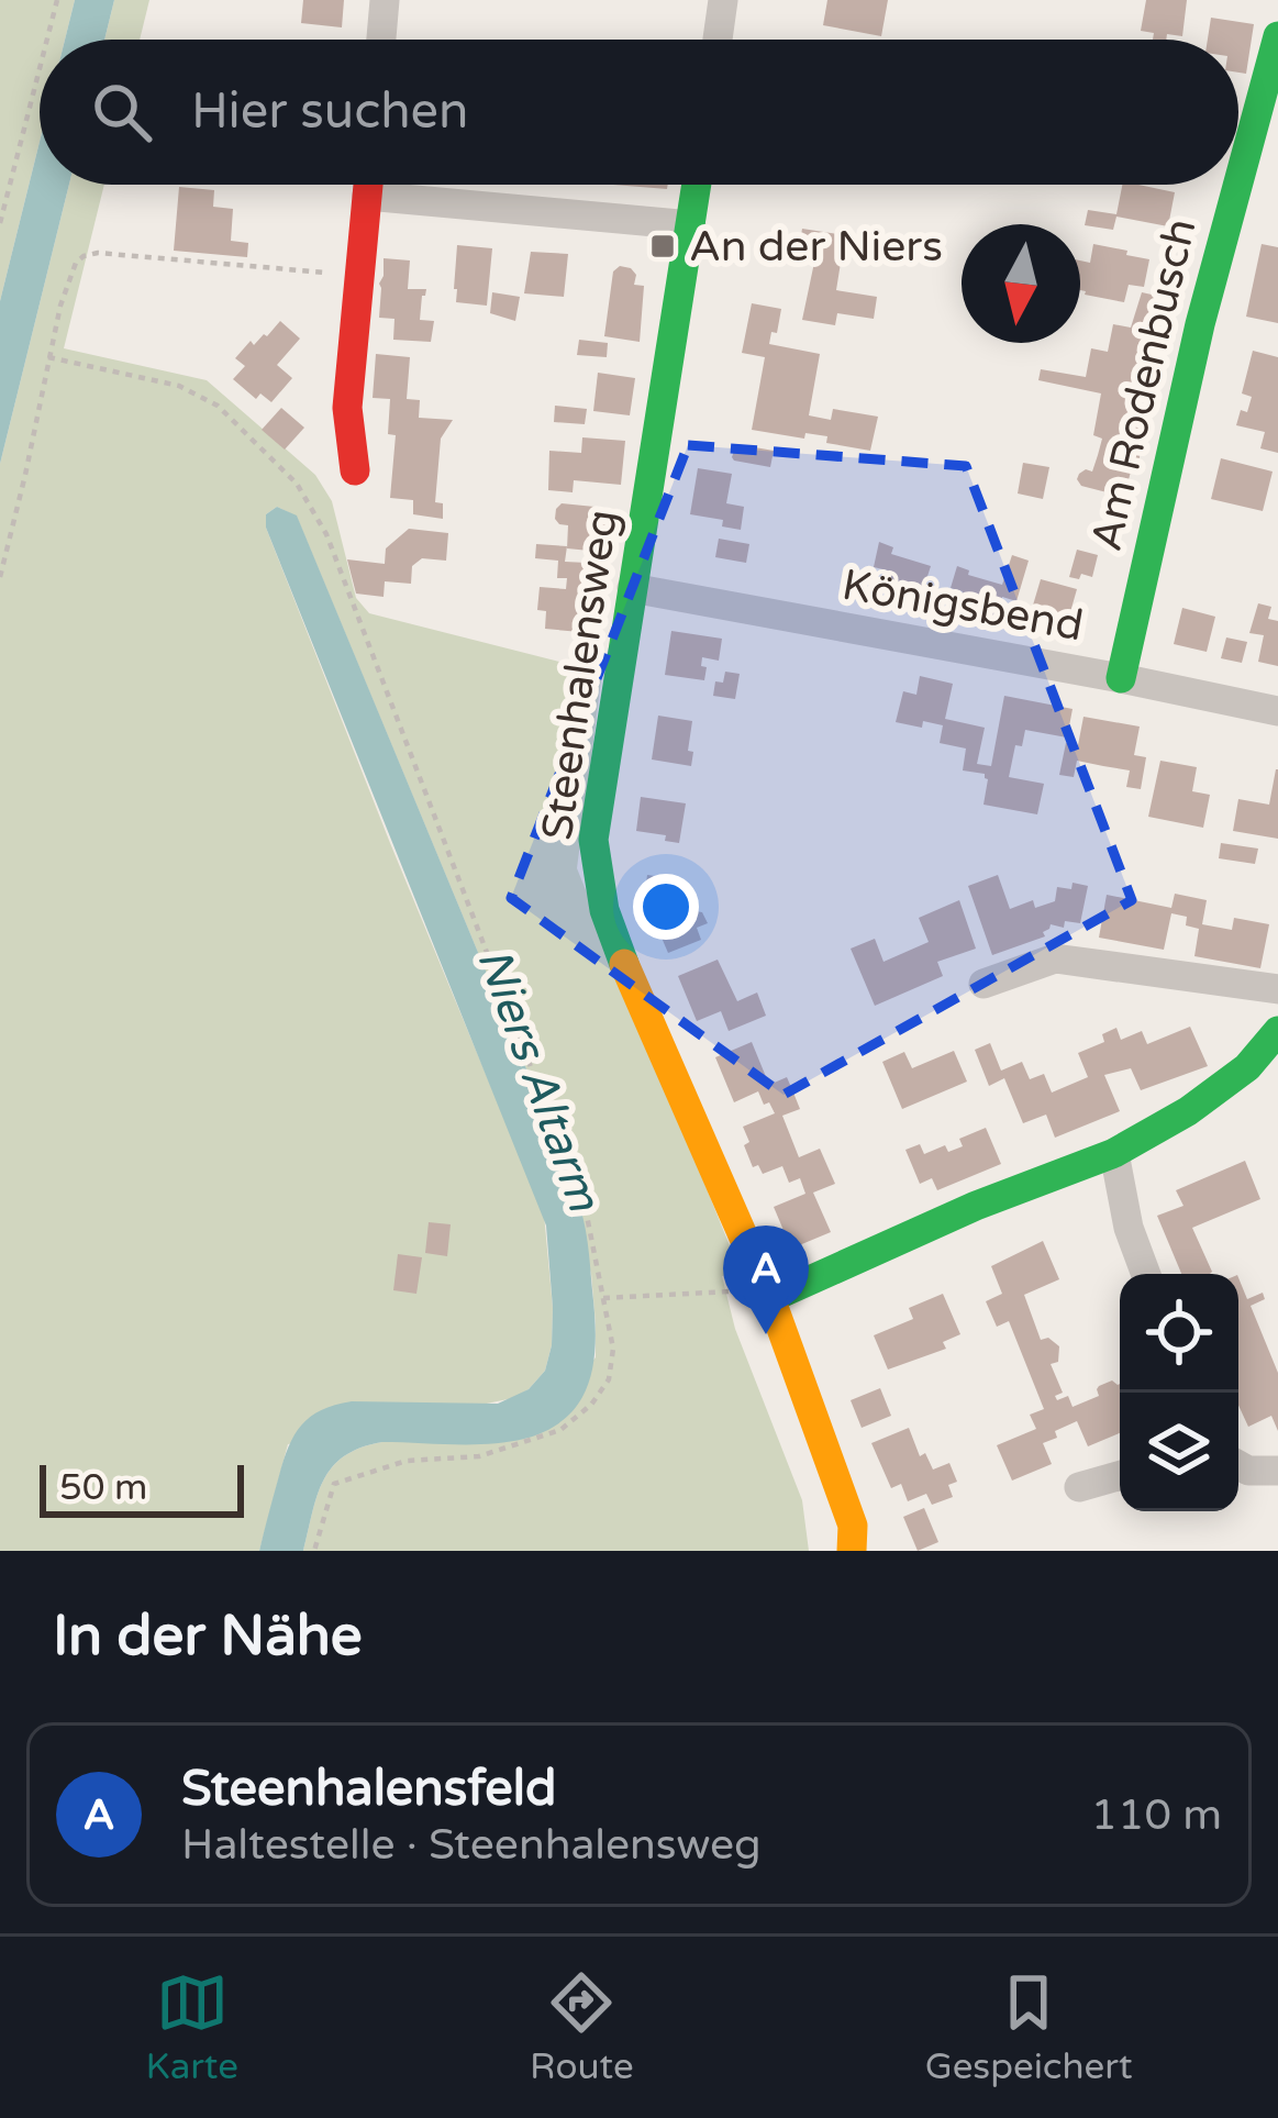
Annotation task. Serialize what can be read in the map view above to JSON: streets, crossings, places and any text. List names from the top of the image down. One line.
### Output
{"streets":{"street":["Am Rodenbusch","Königsbend","Steenhalensweg"]},"crossings":[["Am Rodenbusch","Königsbend"],["Königsbend","Steenhalensweg"]],"water":["Niers Altarm"],"places":{"transit":["An der Niers"]},"scale_bar":"50 m","north":"bottom","page":{"search":"Hier suchen","pins":"A","scale":"50 m","heading":"In der Nähe","list":[{"mark":"A","name":"Steenhalensfeld","note":"Haltestelle · Steenhalensweg","value":"110 m"}],"nav":["Karte","Route","Gespeichert"]}}
